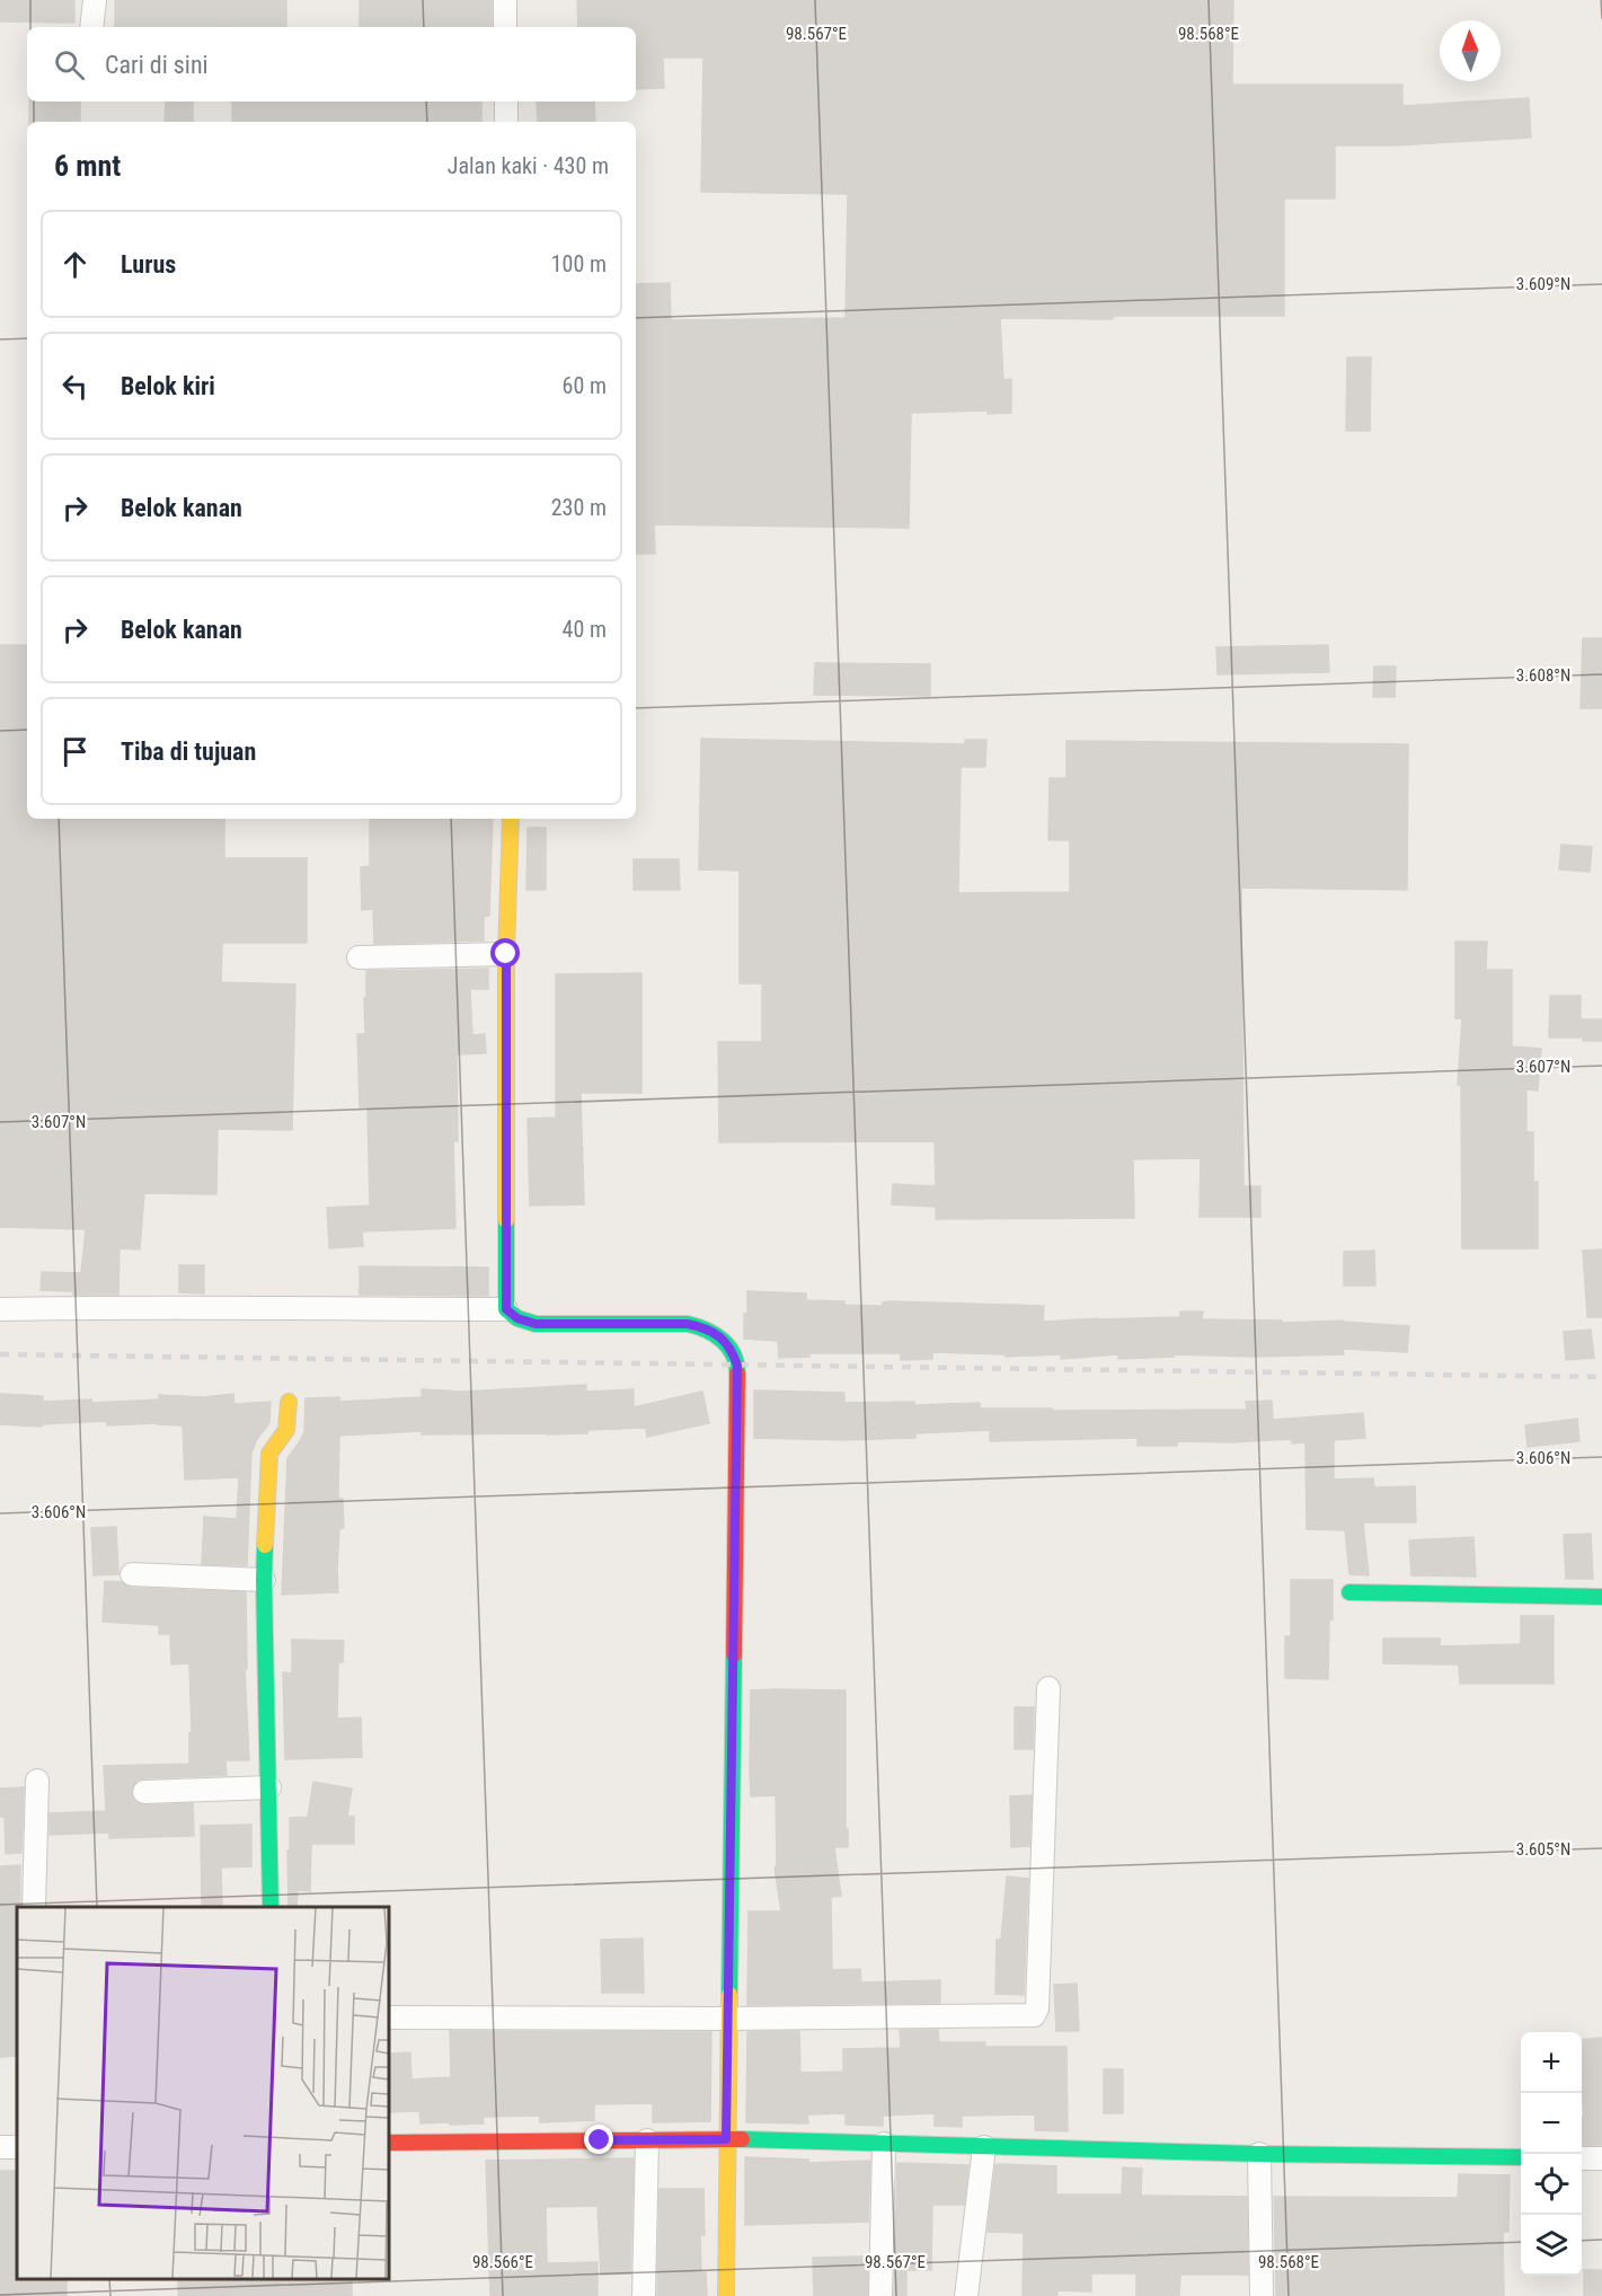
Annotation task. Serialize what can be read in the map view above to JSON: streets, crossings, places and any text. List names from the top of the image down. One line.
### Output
{"north":"top","page":{"search":"Cari di sini","heading":["6 mnt","Jalan kaki · 430 m"],"list":[["Lurus","100 m"],["Belok kiri","60 m"],["Belok kanan","230 m"],["Belok kanan","40 m"],"Tiba di tujuan"],"map_buttons":["+","−"]},"coordinates":["98.567°E","98.568°E","3.609°N","3.608°N","3.607°N","3.606°N","3.605°N","98.566°E"]}
